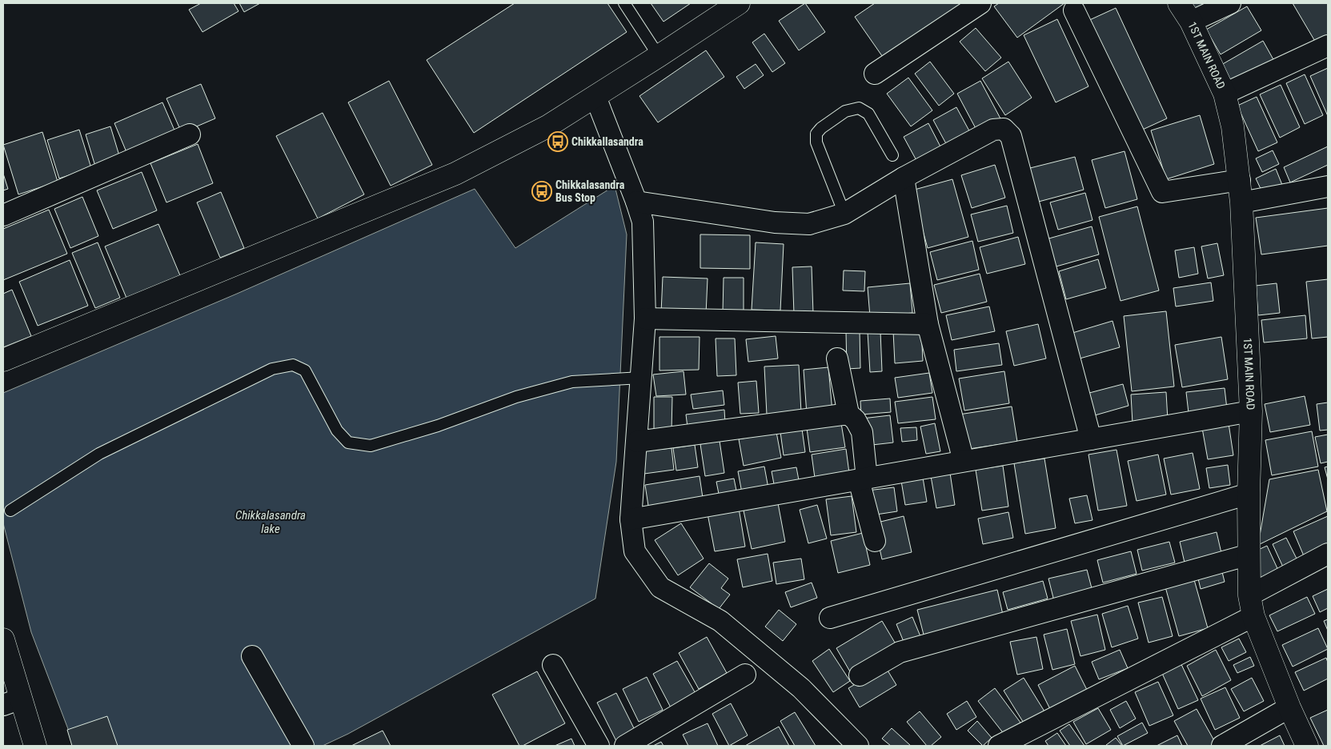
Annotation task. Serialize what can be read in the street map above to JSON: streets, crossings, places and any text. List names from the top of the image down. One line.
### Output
{"streets":{"street":["1ST MAIN ROAD"]},"water":["Chikkalasandra lake"],"places":{"bus stop":["Chikkallasandra","Chikkalasandra Bus Stop"]}}
